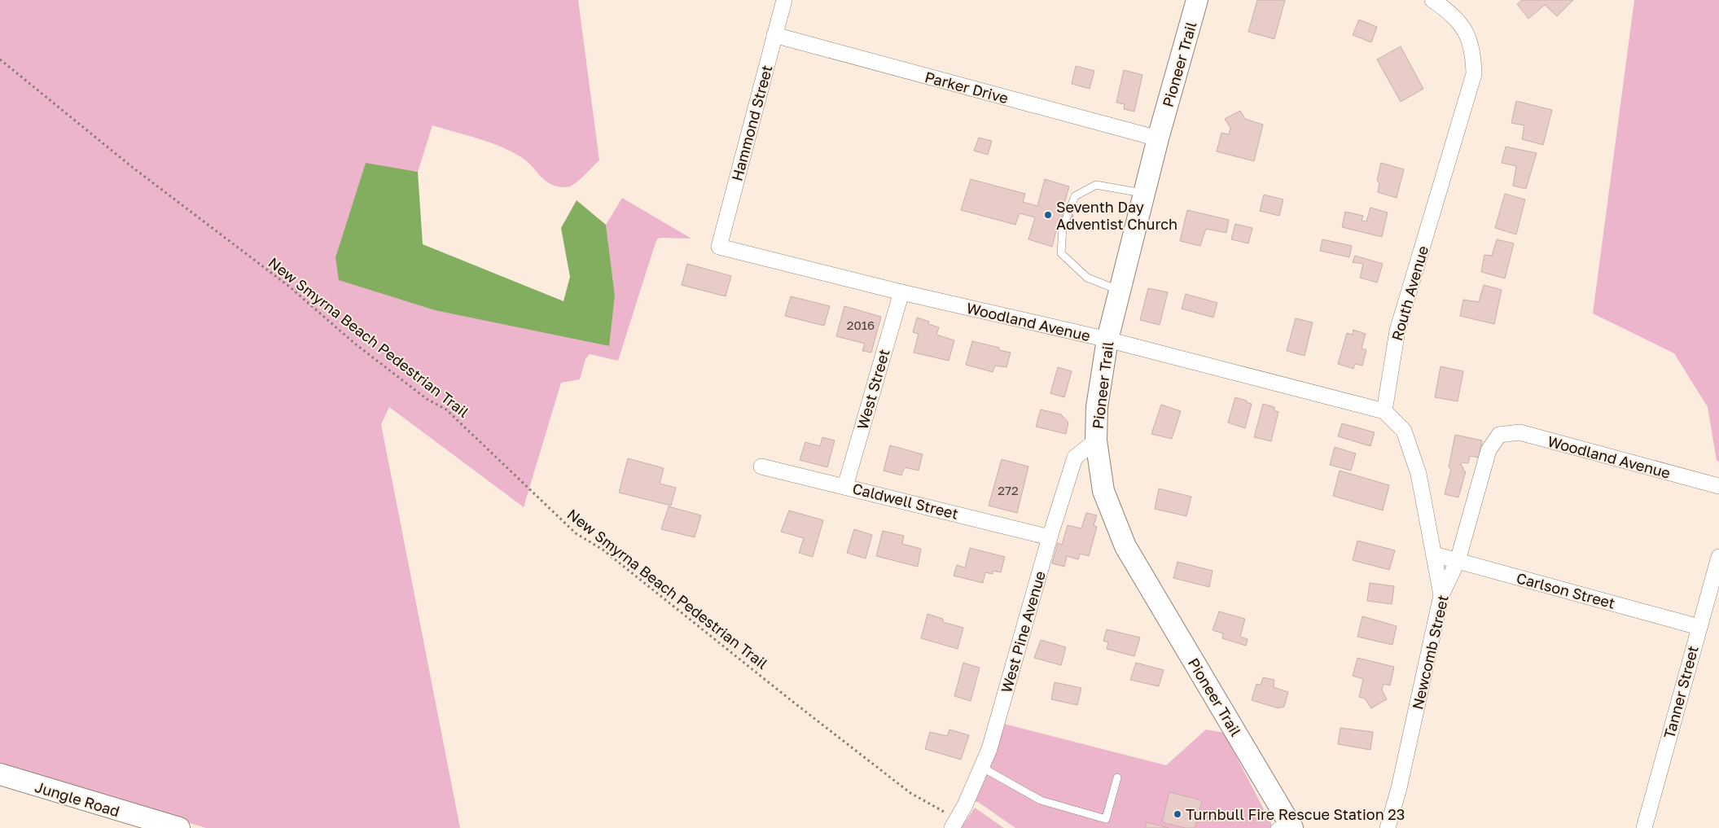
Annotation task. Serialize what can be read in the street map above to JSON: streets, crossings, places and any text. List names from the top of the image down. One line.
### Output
{"streets":{"street":["Pioneer Trail","Parker Drive","Hammond Street","Routh Avenue","Woodland Avenue","West Street","Caldwell Street","Carlson Street","West Pine Avenue","Newcomb Street","Tanner Street","Jungle Road"],"path":["New Smyrna Beach Pedestrian Trail"]},"crossings":[["Pioneer Trail","Parker Drive"],["Pioneer Trail","Woodland Avenue"],["Pioneer Trail","West Pine Avenue"],["Parker Drive","Hammond Street"],["Hammond Street","Woodland Avenue"],["Routh Avenue","Woodland Avenue"],["Woodland Avenue","West Street"],["Woodland Avenue","Newcomb Street"],["New Smyrna Beach Pedestrian Trail","West Pine Avenue"],["West Street","Caldwell Street"],["Caldwell Street","West Pine Avenue"],["Carlson Street","Newcomb Street"],["Carlson Street","Tanner Street"]],"places":["Seventh Day Adventist Church","Turnbull Fire Rescue Station 23"],"house_numbers":["2016","272"]}
